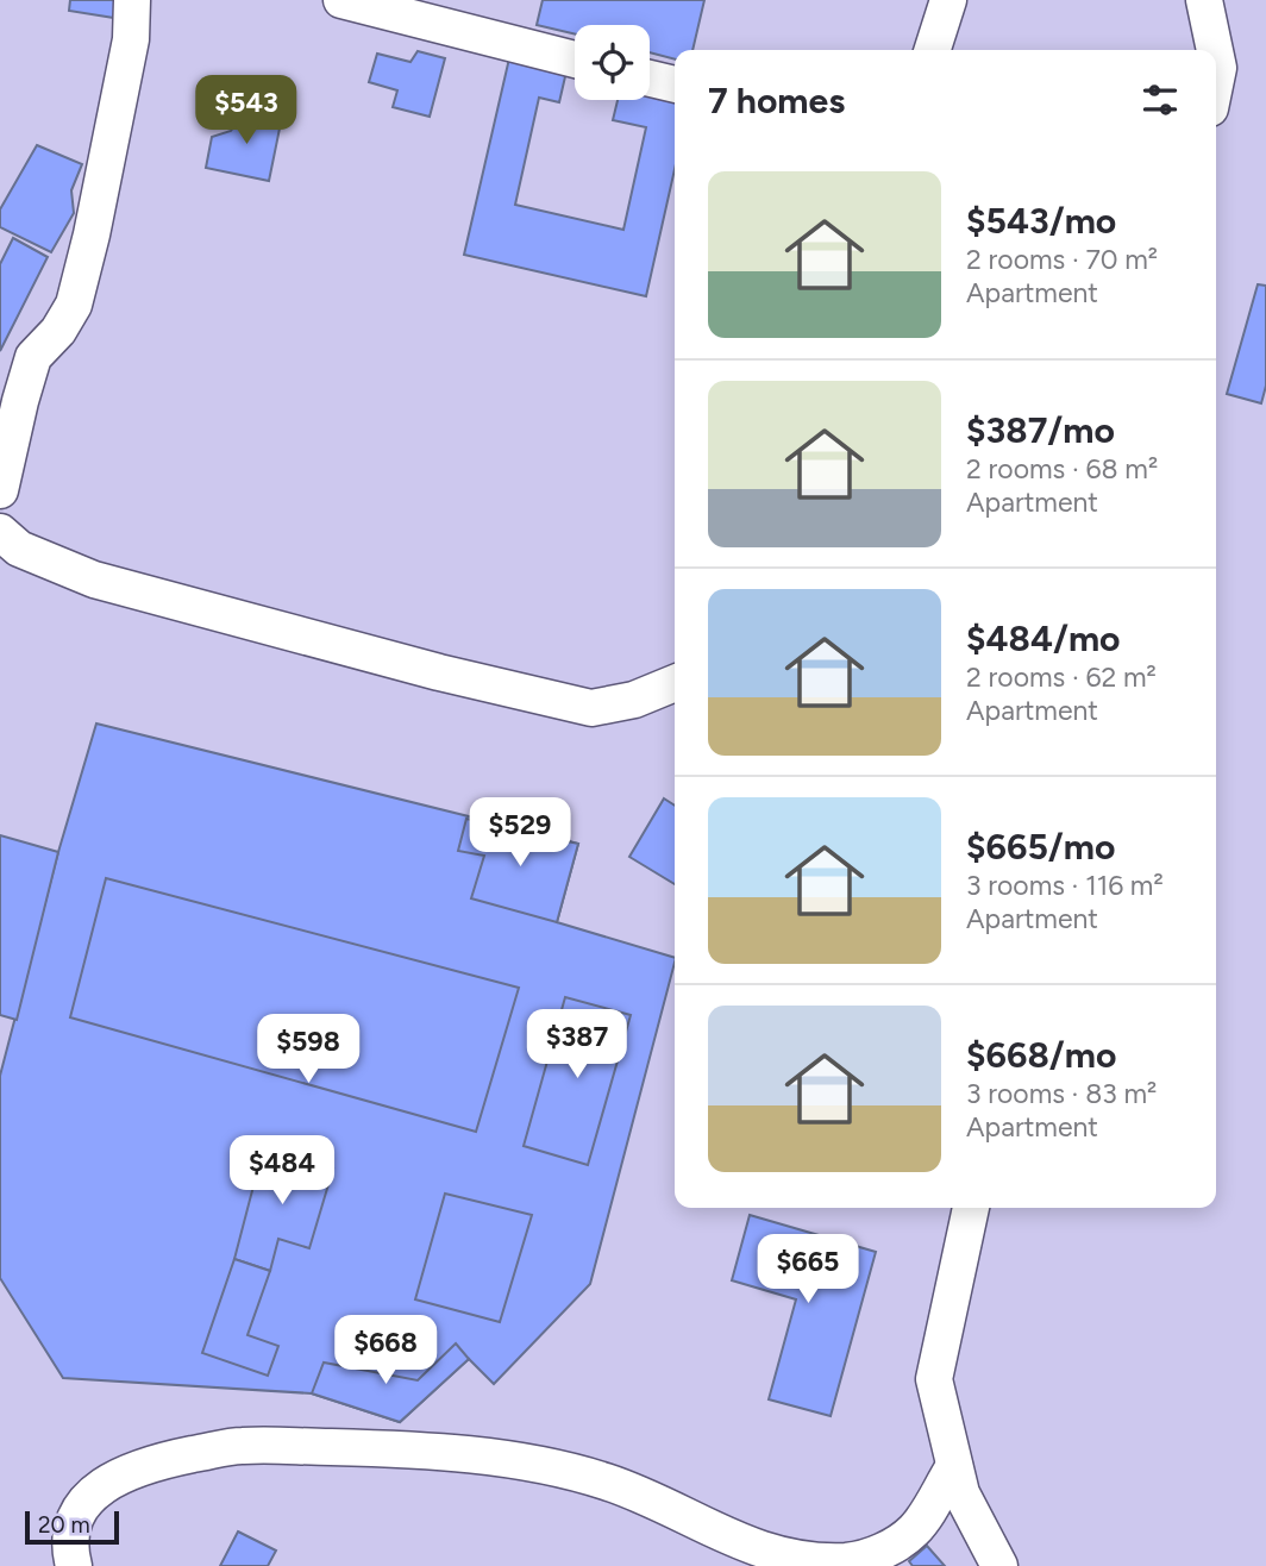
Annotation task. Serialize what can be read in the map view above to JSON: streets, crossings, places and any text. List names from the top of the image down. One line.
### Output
{"scale_bar":"20 m","page":{"heading":"7 homes","price":["$543","$529","$387","$598","$484","$665","$668"],"list":[{"name":"$543/mo","note":"2 rooms · 70 m² · Apartment"},{"name":"$387/mo","note":"2 rooms · 68 m² · Apartment"},{"name":"$484/mo","note":"2 rooms · 62 m² · Apartment"},{"name":"$665/mo","note":"3 rooms · 116 m² · Apartment"},{"name":"$668/mo","note":"3 rooms · 83 m² · Apartment"}],"scale":"20 m"}}
